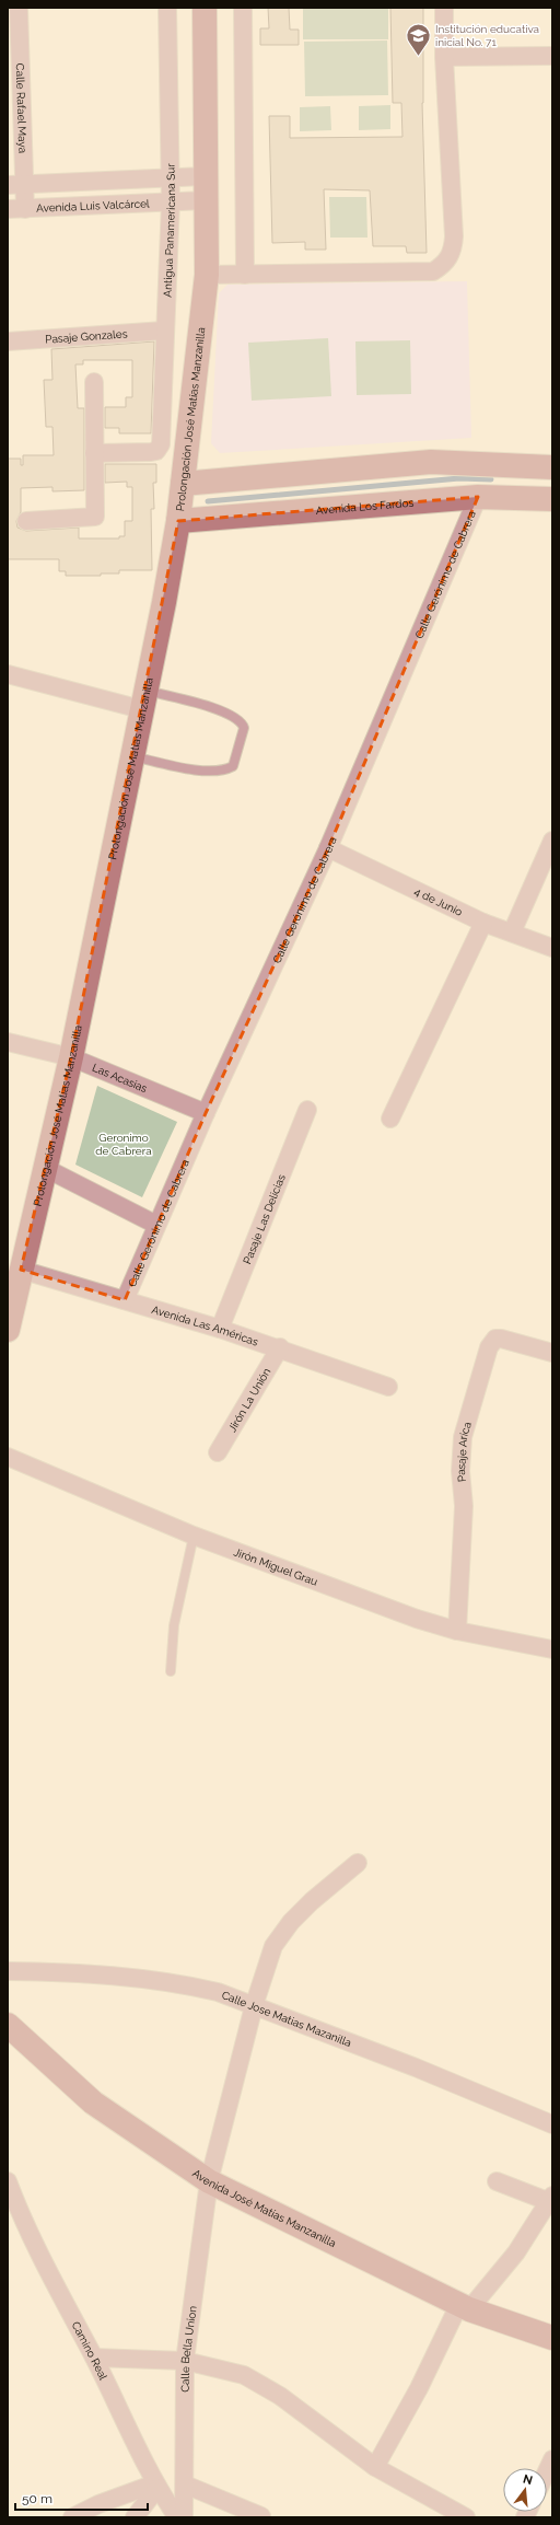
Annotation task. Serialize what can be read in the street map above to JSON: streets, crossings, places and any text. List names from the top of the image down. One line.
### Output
{"streets":{"street":["Calle Rafael Maya","Avenida Luis Valcárcel","Antigua Panamericana Sur","Pasaje Gonzales","Prolongación José Matías Manzanilla","Avenida Los Fardos","Calle Gerónimo de Cabrera","4 de Junio","Las Acasias","Pasaje Las Delicias","Avenida Las Américas","Jirón La Unión","Pasaje Arica","Jirón Miguel Grau","Calle Jose Matias Mazanilla","Avenida José Matías Manzanilla","Calle Bella Union","Camino Real"]},"crossings":[["Calle Rafael Maya","Avenida Luis Valcárcel"],["Avenida Luis Valcárcel","Antigua Panamericana Sur"],["Avenida Luis Valcárcel","Prolongación José Matías Manzanilla"],["Antigua Panamericana Sur","Pasaje Gonzales"],["Prolongación José Matías Manzanilla","Avenida Los Fardos"],["Prolongación José Matías Manzanilla","Las Acasias"],["Prolongación José Matías Manzanilla","Avenida Las Américas"],["Avenida Los Fardos","Calle Gerónimo de Cabrera"],["Calle Gerónimo de Cabrera","4 de Junio"],["Calle Gerónimo de Cabrera","Las Acasias"],["Calle Gerónimo de Cabrera","Avenida Las Américas"],["Pasaje Las Delicias","Avenida Las Américas"],["Avenida Las Américas","Jirón La Unión"],["Pasaje Arica","Jirón Miguel Grau"],["Calle Jose Matias Mazanilla","Calle Bella Union"],["Avenida José Matías Manzanilla","Calle Bella Union"]],"parks":["Geronimo de Cabrera"],"places":{"school or university":["Institución educativa inicial No. 71"]},"scale_bar":"50 m","north":"top"}
